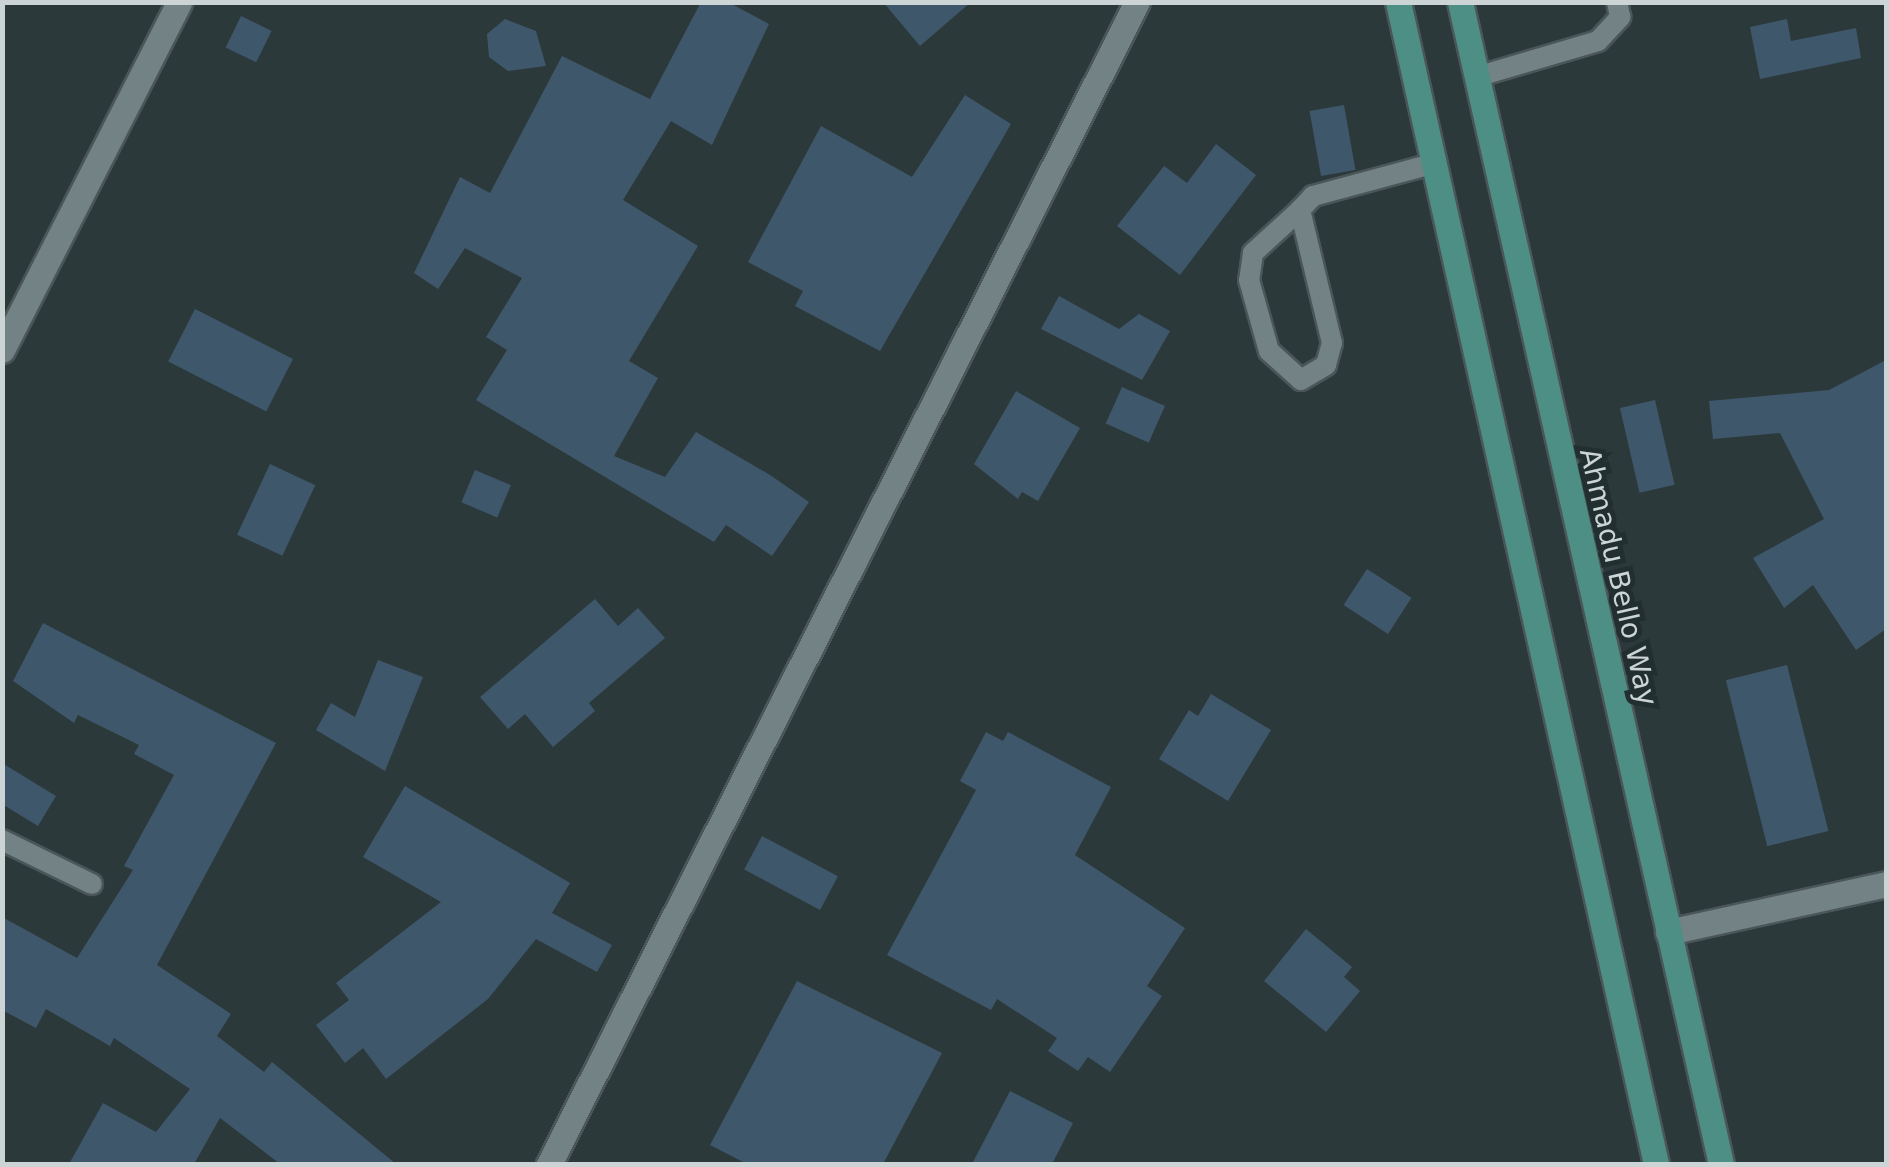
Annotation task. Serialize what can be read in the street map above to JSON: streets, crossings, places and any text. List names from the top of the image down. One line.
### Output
{"streets":{"main road":["Ahmadu Bello Way"]}}
